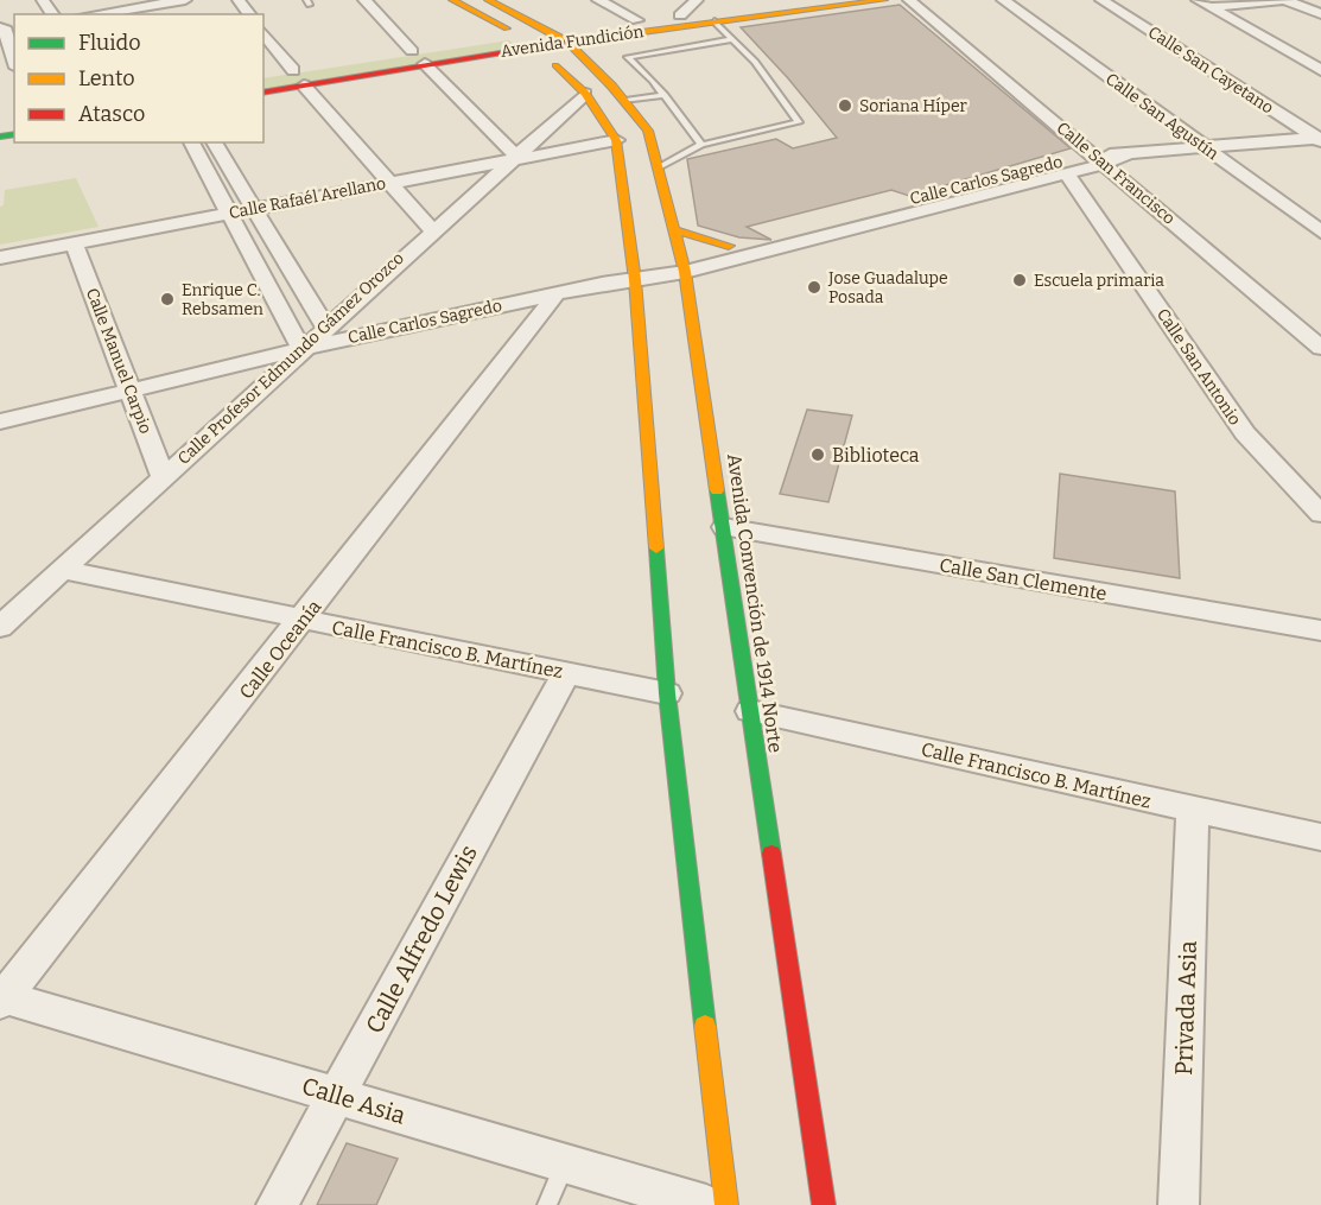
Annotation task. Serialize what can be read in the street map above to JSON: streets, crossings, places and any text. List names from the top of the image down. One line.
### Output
{"streets":{"main road":["Avenida Fundición","Avenida Convención de 1914 Norte"],"street":["Calle San Cayetano","Calle San Agustín","Calle San Francisco","Calle Carlos Sagredo","Calle Rafaél Arellano","Calle Profesor Edmundo Gámez Orozco","Calle Manuel Carpio","Calle San Antonio","Calle San Clemente","Calle Oceanía","Calle Francisco B. Martínez","Calle Alfredo Lewis","Privada Asia","Calle Asia"]},"crossings":[["Avenida Fundición","Avenida Convención de 1914 Norte"],["Calle San Cayetano","Calle Carlos Sagredo"],["Calle San Agustín","Calle Carlos Sagredo"],["Calle San Francisco","Calle Carlos Sagredo"],["Calle Carlos Sagredo","Calle Profesor Edmundo Gámez Orozco"],["Calle Carlos Sagredo","Calle Manuel Carpio"],["Calle Carlos Sagredo","Calle San Antonio"],["Calle Carlos Sagredo","Avenida Convención de 1914 Norte"],["Calle Carlos Sagredo","Calle Oceanía"],["Calle Rafaél Arellano","Calle Profesor Edmundo Gámez Orozco"],["Calle Rafaél Arellano","Calle Manuel Carpio"],["Calle Profesor Edmundo Gámez Orozco","Calle Manuel Carpio"],["Calle Profesor Edmundo Gámez Orozco","Calle Francisco B. Martínez"],["Calle San Clemente","Avenida Convención de 1914 Norte"],["Avenida Convención de 1914 Norte","Calle Francisco B. Martínez"],["Calle Oceanía","Calle Francisco B. Martínez"],["Calle Oceanía","Calle Asia"],["Calle Francisco B. Martínez","Calle Alfredo Lewis"],["Calle Francisco B. Martínez","Privada Asia"],["Calle Alfredo Lewis","Calle Asia"]],"places":["Soriana Híper","Escuela primaria","Jose Guadalupe Posada","Enrique C. Rebsamen","Biblioteca"],"legend":["Fluido","Lento","Atasco"]}
